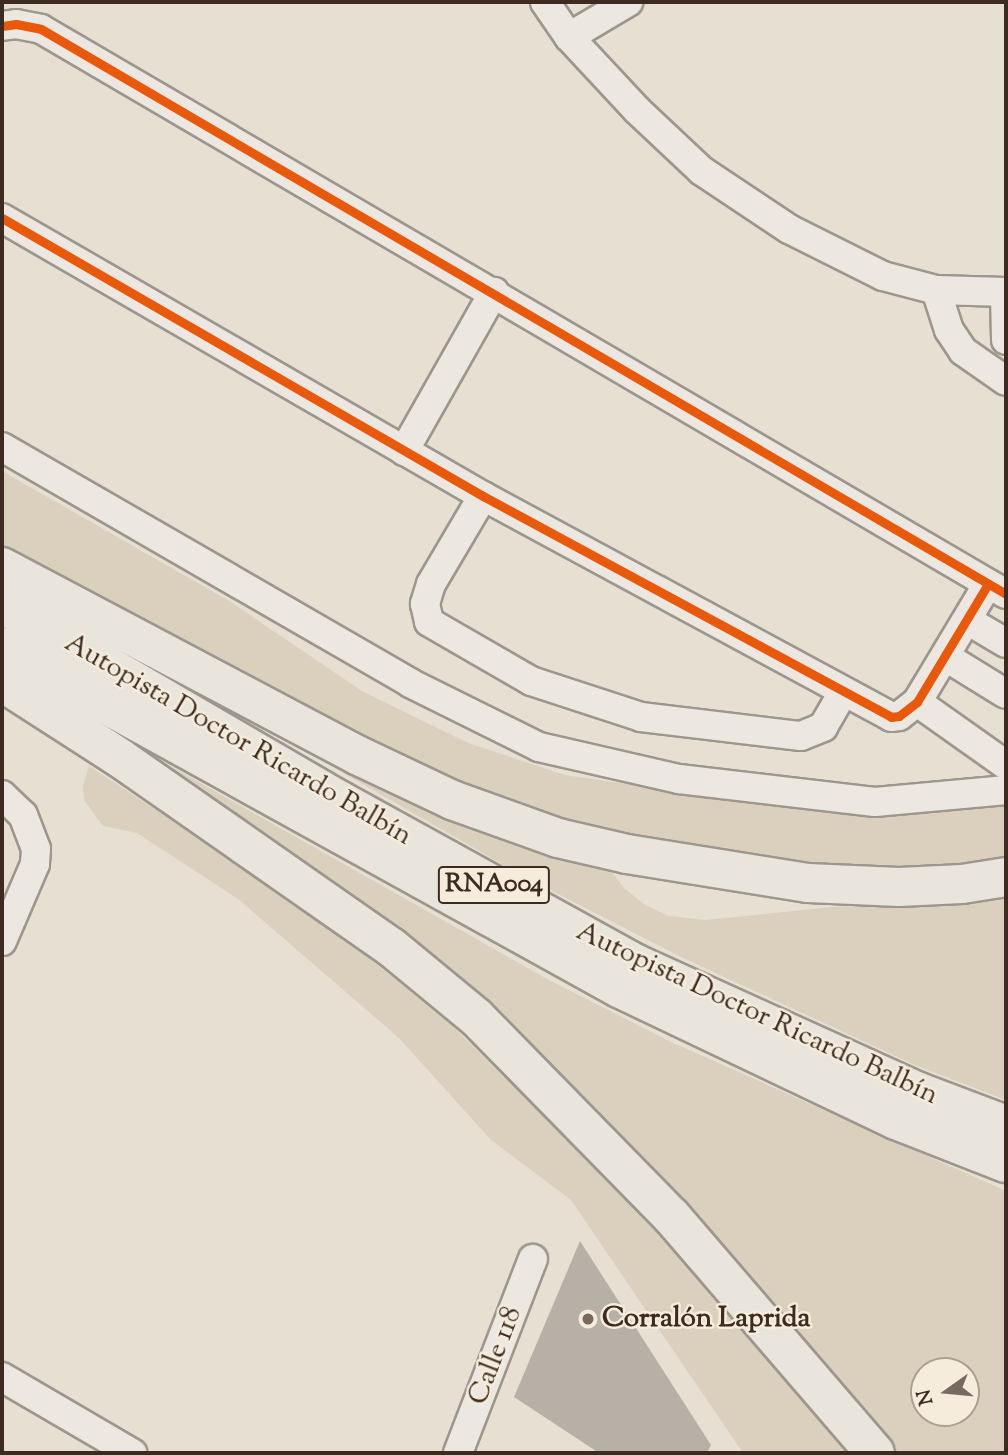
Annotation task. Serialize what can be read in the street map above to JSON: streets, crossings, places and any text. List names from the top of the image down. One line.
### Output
{"streets":{"highway":["Autopista Doctor Ricardo Balbín","RNA004"],"street":["Calle 118"]},"places":["Corralón Laprida"],"north":"left"}
